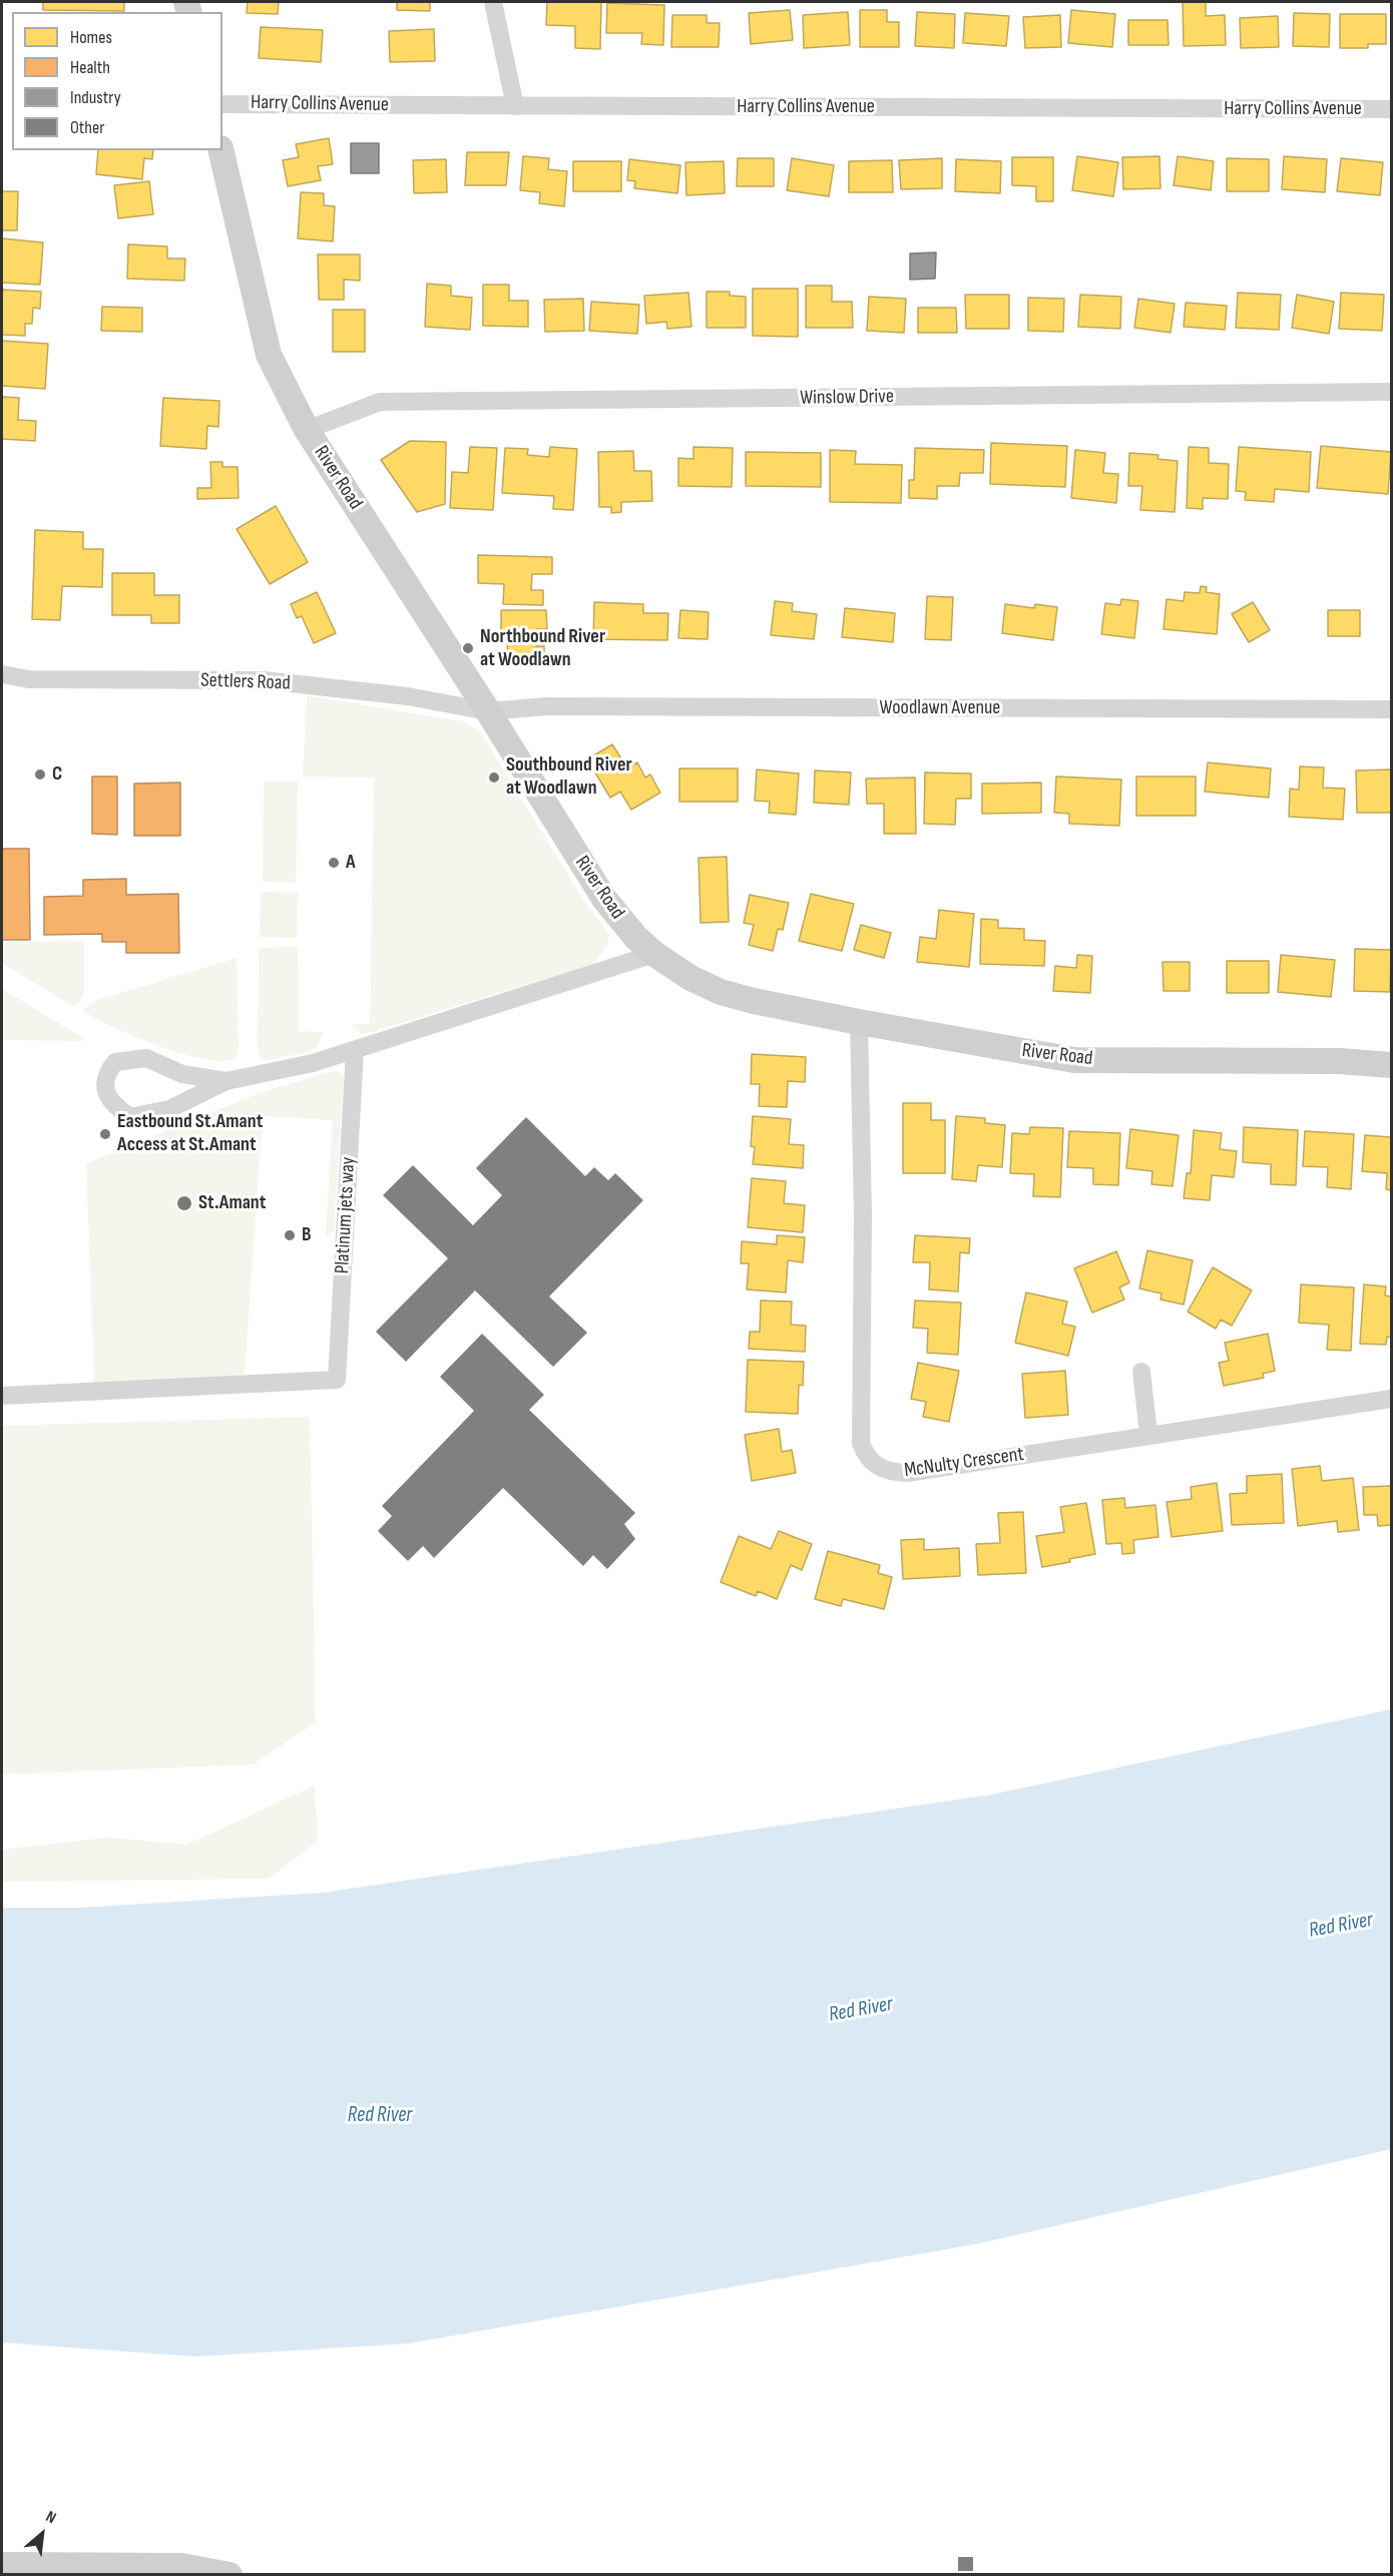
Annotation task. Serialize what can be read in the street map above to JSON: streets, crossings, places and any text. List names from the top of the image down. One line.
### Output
{"streets":{"street":["Harry Collins Avenue","Winslow Drive","River Road","Settlers Road","Woodlawn Avenue","Platinum jets way","McNulty Crescent"]},"crossings":[["Winslow Drive","River Road"],["River Road","Settlers Road"],["River Road","Woodlawn Avenue"],["River Road","McNulty Crescent"],["Settlers Road","Woodlawn Avenue"]],"water":["Red River"],"places":["Northbound River at Woodlawn","C","Southbound River at Woodlawn","A","Eastbound St.Amant Access at St.Amant","St.Amant","B"],"legend":["Homes","Health","Industry","Other"],"north":"top right"}
